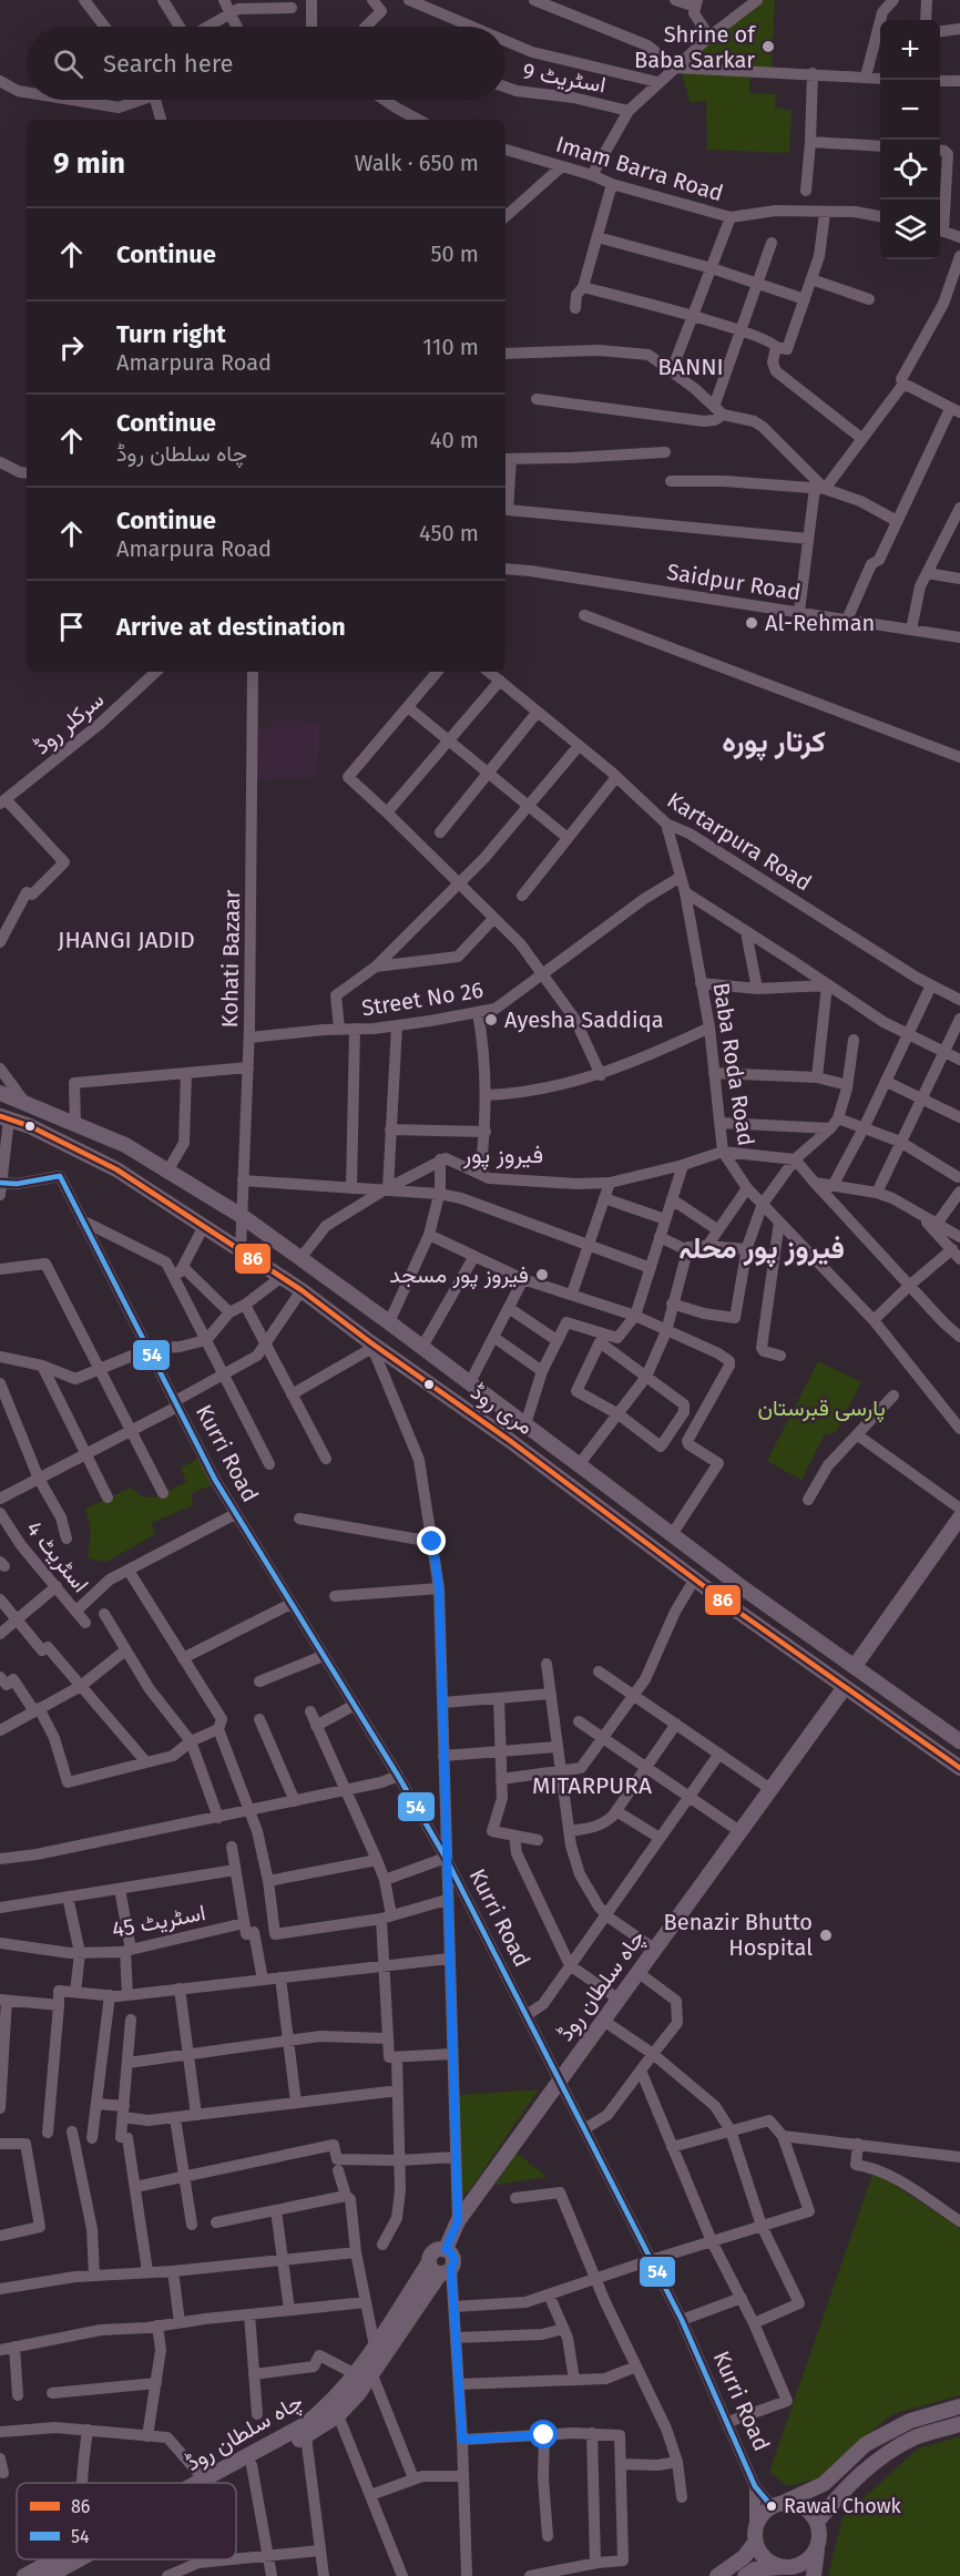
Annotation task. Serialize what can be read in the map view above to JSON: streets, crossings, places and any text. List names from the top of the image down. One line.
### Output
{"streets":{"main road":["مری روڈ","چاہ سلطان روڈ"],"street":["اسٹریٹ 9","Imam Barra Road","Saidpur Road","سرکلر روڈ","Kartarpura Road","Kohati Bazaar","Street No 26","Baba Roda Road","Kurri Road","اسٹریٹ 4","اسٹریٹ 45"]},"crossings":[["Kartarpura Road","Baba Roda Road"],["Kohati Bazaar","Street No 26"],["Kohati Bazaar","مری روڈ"],["Street No 26","Baba Roda Road"],["مری روڈ","چاہ سلطان روڈ"],["Kurri Road","چاہ سلطان روڈ"]],"districts":["BANNI","کرتار پورہ","JHANGI JADID","فیروز پور","فیروز پور محلہ","MITARPURA"],"parks":["پارسی قبرستان"],"places":["Shrine of Baba Sarkar","Al-Rehman","Ayesha Saddiqa","فیروز پور مسجد","Benazir Bhutto Hospital","Rawal Chowk"],"lines":["transit line 86","transit line 54"],"legend":["86","54"],"page":{"map_buttons":["+","−"],"search":"Search here","heading":["9 min","Walk · 650 m"],"list":[["Continue","50 m"],["Turn right","Amarpura Road","110 m"],["Continue","چاہ سلطان روڈ","40 m"],["Continue","Amarpura Road","450 m"],"Arrive at destination"]}}
